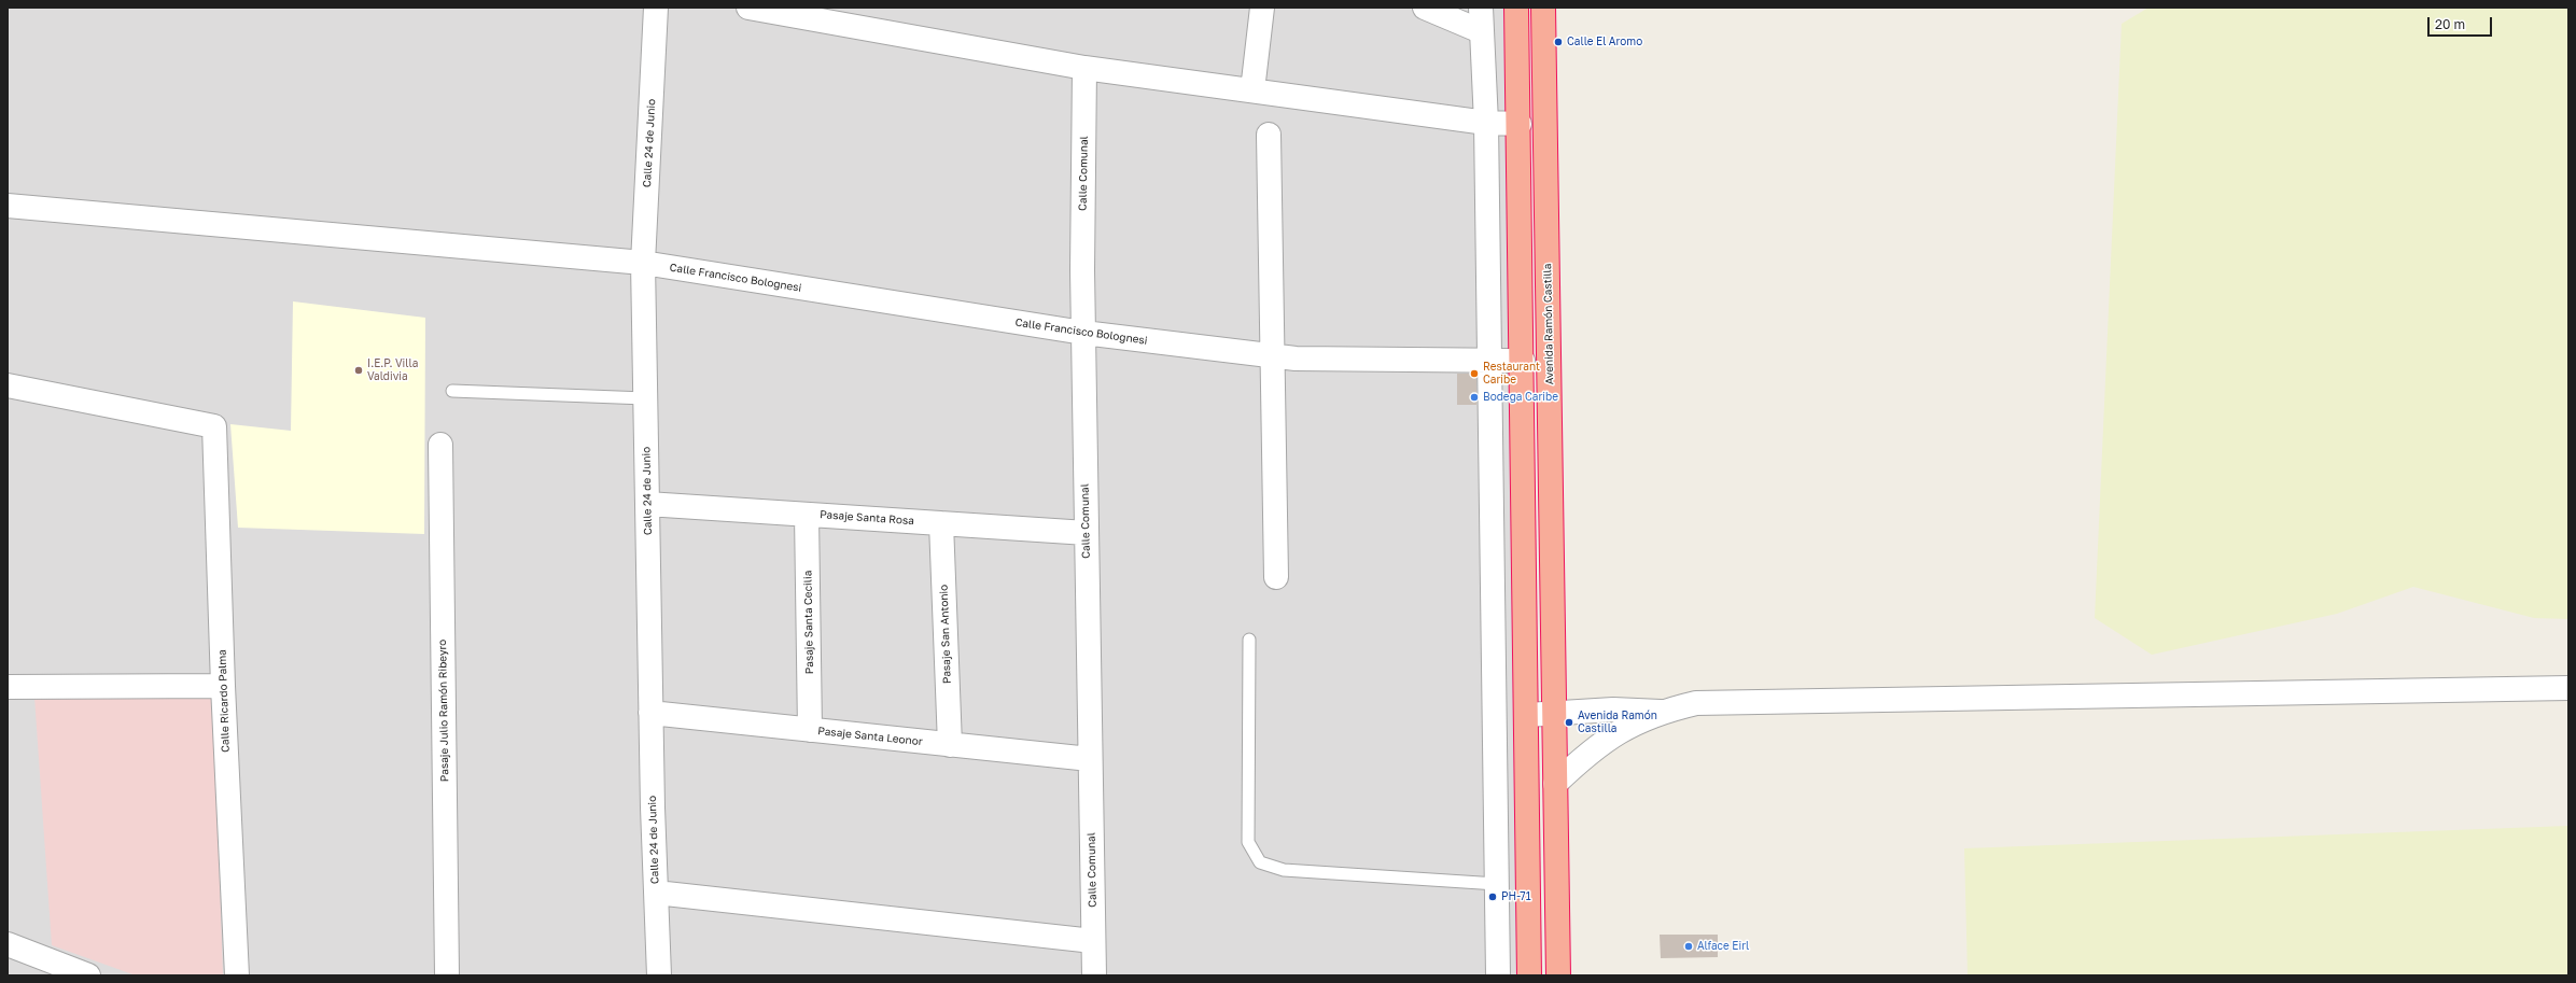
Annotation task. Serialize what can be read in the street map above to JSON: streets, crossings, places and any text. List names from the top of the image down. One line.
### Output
{"streets":{"highway":["Avenida Ramón Castilla"],"street":["Calle 24 de Junio","Calle Comunal","Calle Francisco Bolognesi","Pasaje Santa Rosa","Pasaje Santa Cecilia","Pasaje San Antonio","Calle Ricardo Palma","Pasaje Julio Ramón Ribeyro","Pasaje Santa Leonor"]},"crossings":[["Calle 24 de Junio","Calle Francisco Bolognesi"],["Calle 24 de Junio","Pasaje Santa Rosa"],["Calle 24 de Junio","Pasaje Santa Leonor"],["Calle Comunal","Calle Francisco Bolognesi"],["Calle Comunal","Pasaje Santa Rosa"],["Calle Comunal","Pasaje Santa Leonor"],["Pasaje Santa Rosa","Pasaje Santa Cecilia"],["Pasaje Santa Rosa","Pasaje San Antonio"],["Pasaje Santa Cecilia","Pasaje Santa Leonor"],["Pasaje San Antonio","Pasaje Santa Leonor"]],"places":["Calle El Aromo","I.E.P. Villa Valdivia","Restaurant Caribe","Bodega Caribe","Avenida Ramón Castilla","PH-71","Alface Eirl"],"scale_bar":"20 m"}
